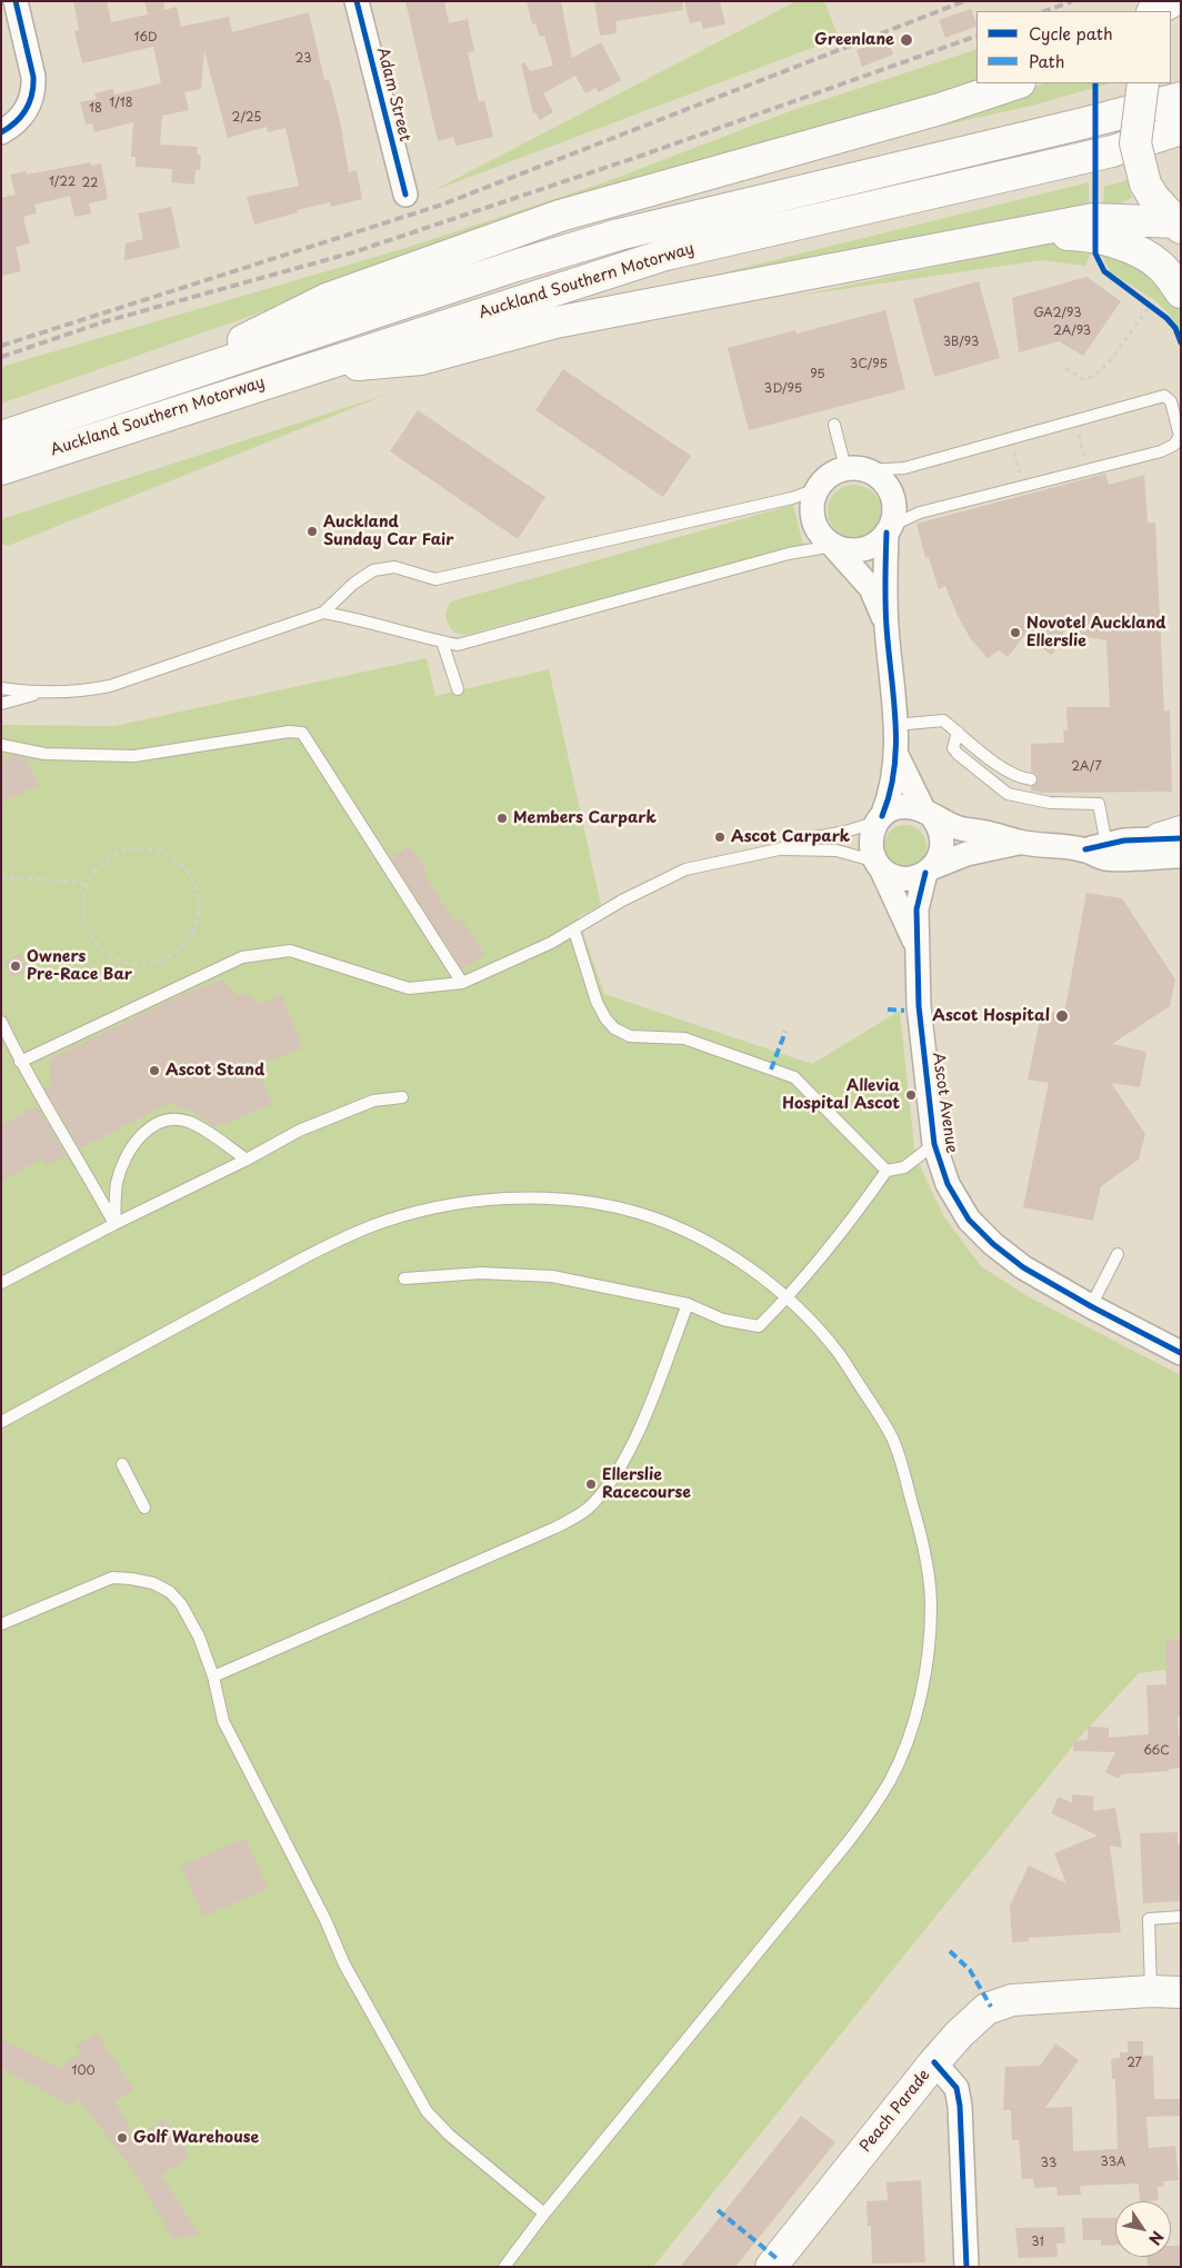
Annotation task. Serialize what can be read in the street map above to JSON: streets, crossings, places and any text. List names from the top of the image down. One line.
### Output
{"streets":{"main road":["Auckland Southern Motorway","Peach Parade"],"street":["Adam Street","Ascot Avenue"]},"places":["Greenlane","Auckland Sunday Car Fair","Novotel Auckland Ellerslie","Members Carpark","Ascot Carpark","Owners Pre-Race Bar","Ascot Hospital","Ascot Stand","Allevia Hospital Ascot","Ellerslie Racecourse","Golf Warehouse"],"house_numbers":["16D","23","1/18","18","2/25","1/22","22","GA2/93","2A/93","3B/93","3C/95","95","3D/95","2A/7","66C","27","100","33A","33","31"],"legend":["Cycle path","Path"],"north":"bottom right"}
